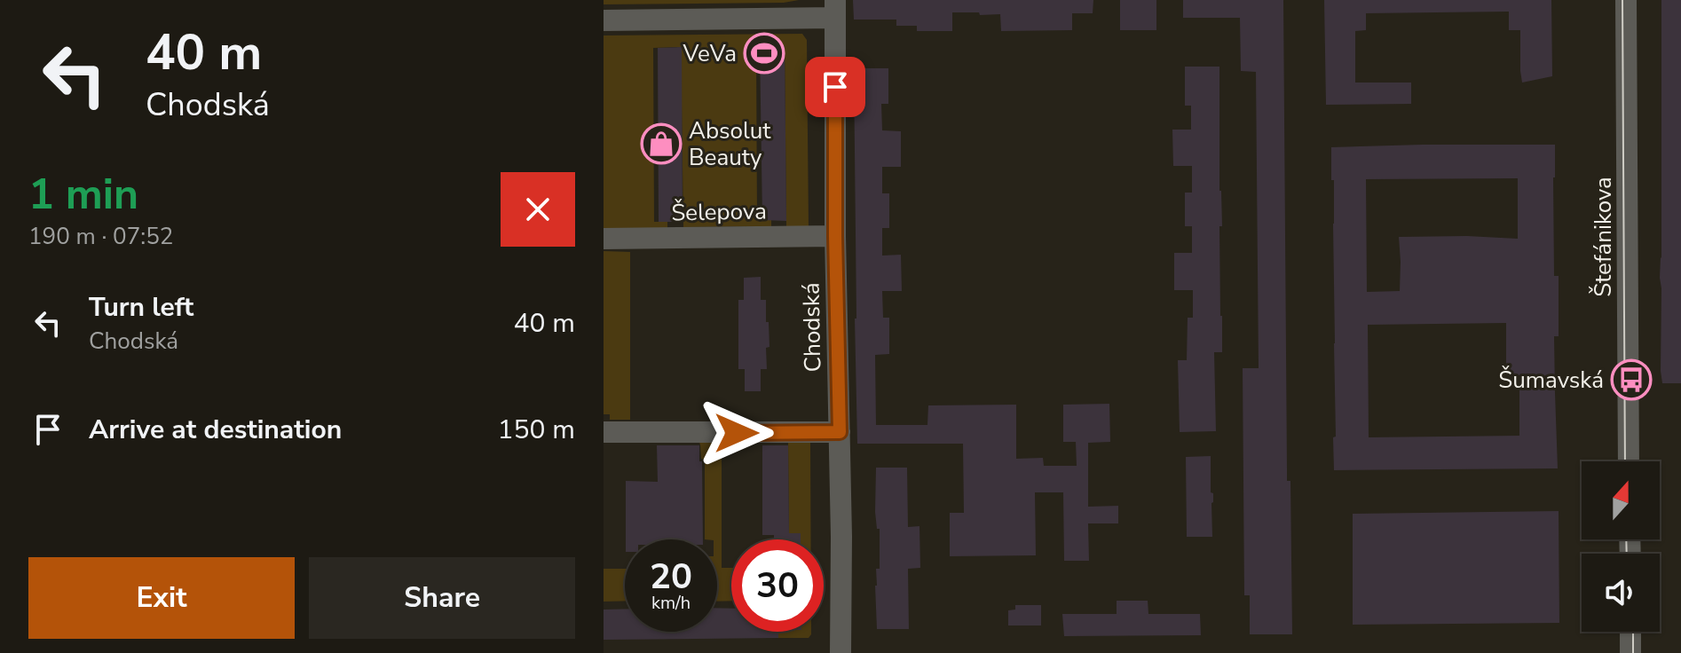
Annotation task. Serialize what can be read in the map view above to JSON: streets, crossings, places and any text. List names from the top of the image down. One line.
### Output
{"streets":{"street":["Šelepova","Štefánikova","Chodská"]},"crossings":[["Šelepova","Chodská"]],"places":{"sports":["VeVa"],"shop":["Absolut Beauty"],"bus stop":["Šumavská"]},"north":"top","page":{"turn":["40 m","Chodská"],"heading":["1 min","190 m · 07:52"],"list":[{"name":"Turn left","note":"Chodská","value":"40 m"},{"name":"Arrive at destination","value":"150 m"}],"speed":"20 km/h","limit":"30","buttons":["Exit","Share"]}}
